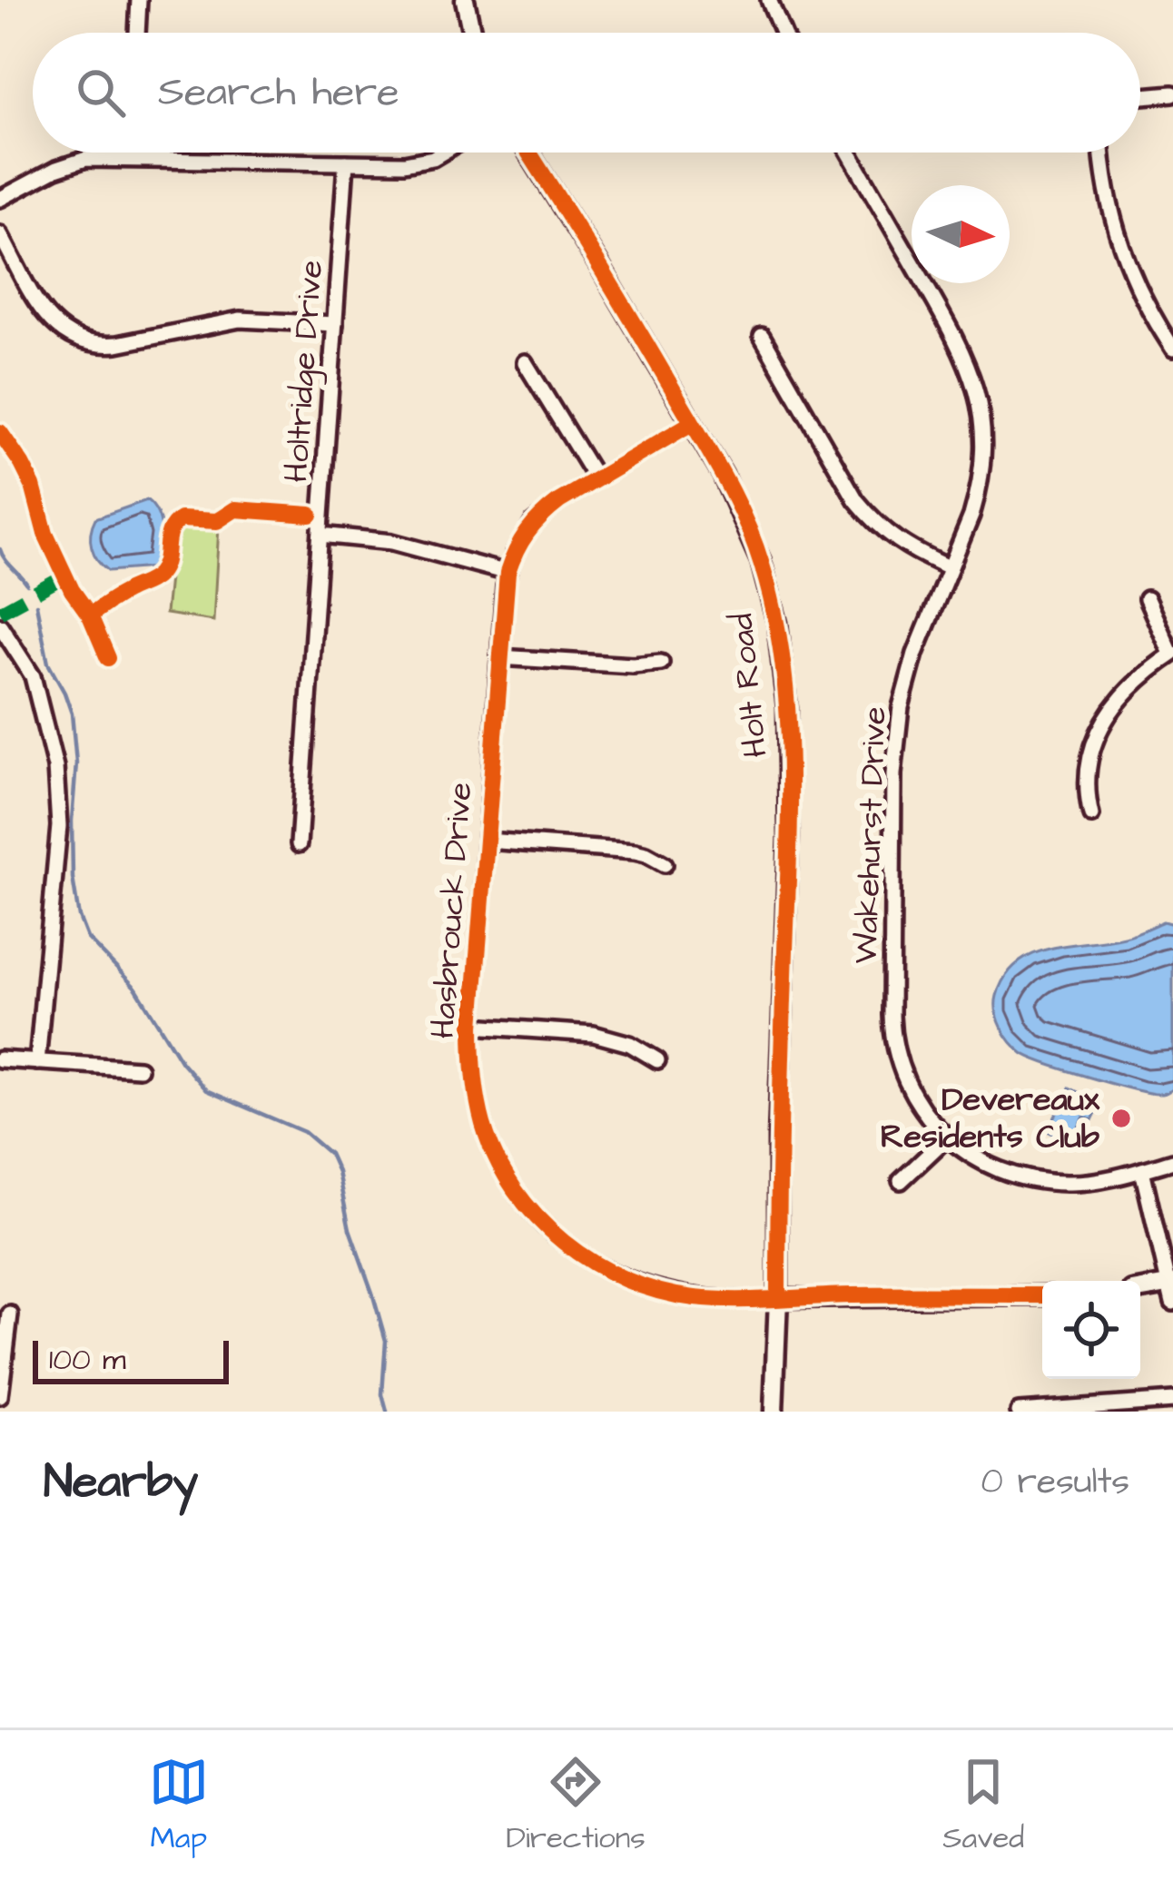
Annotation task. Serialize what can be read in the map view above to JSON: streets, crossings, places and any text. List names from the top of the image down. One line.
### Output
{"streets":{"street":["Holtridge Drive","Holt Road","Wakehurst Drive","Hasbrouck Drive"]},"crossings":[["Holt Road","Hasbrouck Drive"]],"places":["Devereaux Residents Club"],"scale_bar":"100 m","north":"right","page":{"search":"Search here","scale":"100 m","heading":["Nearby","0 results"],"nav":["Map","Directions","Saved"]}}
